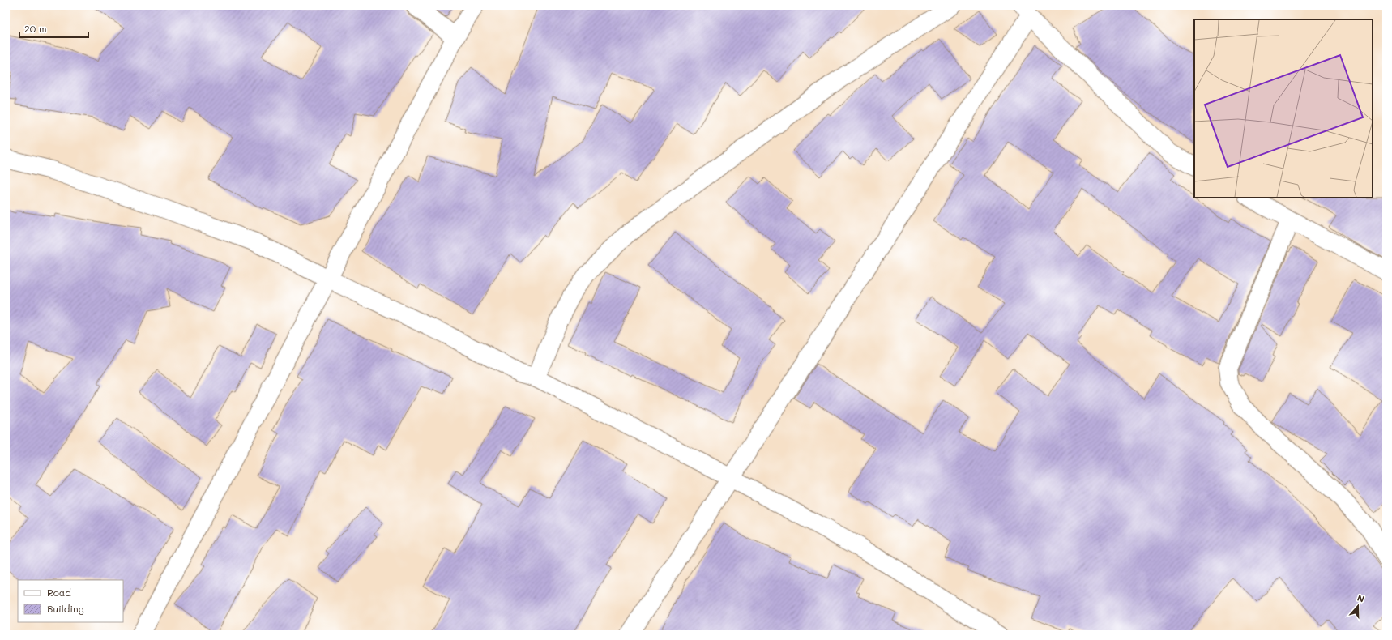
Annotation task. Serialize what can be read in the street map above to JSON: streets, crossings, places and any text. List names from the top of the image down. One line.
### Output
{"legend":["Road","Building"],"scale_bar":"20 m","north":"top"}
